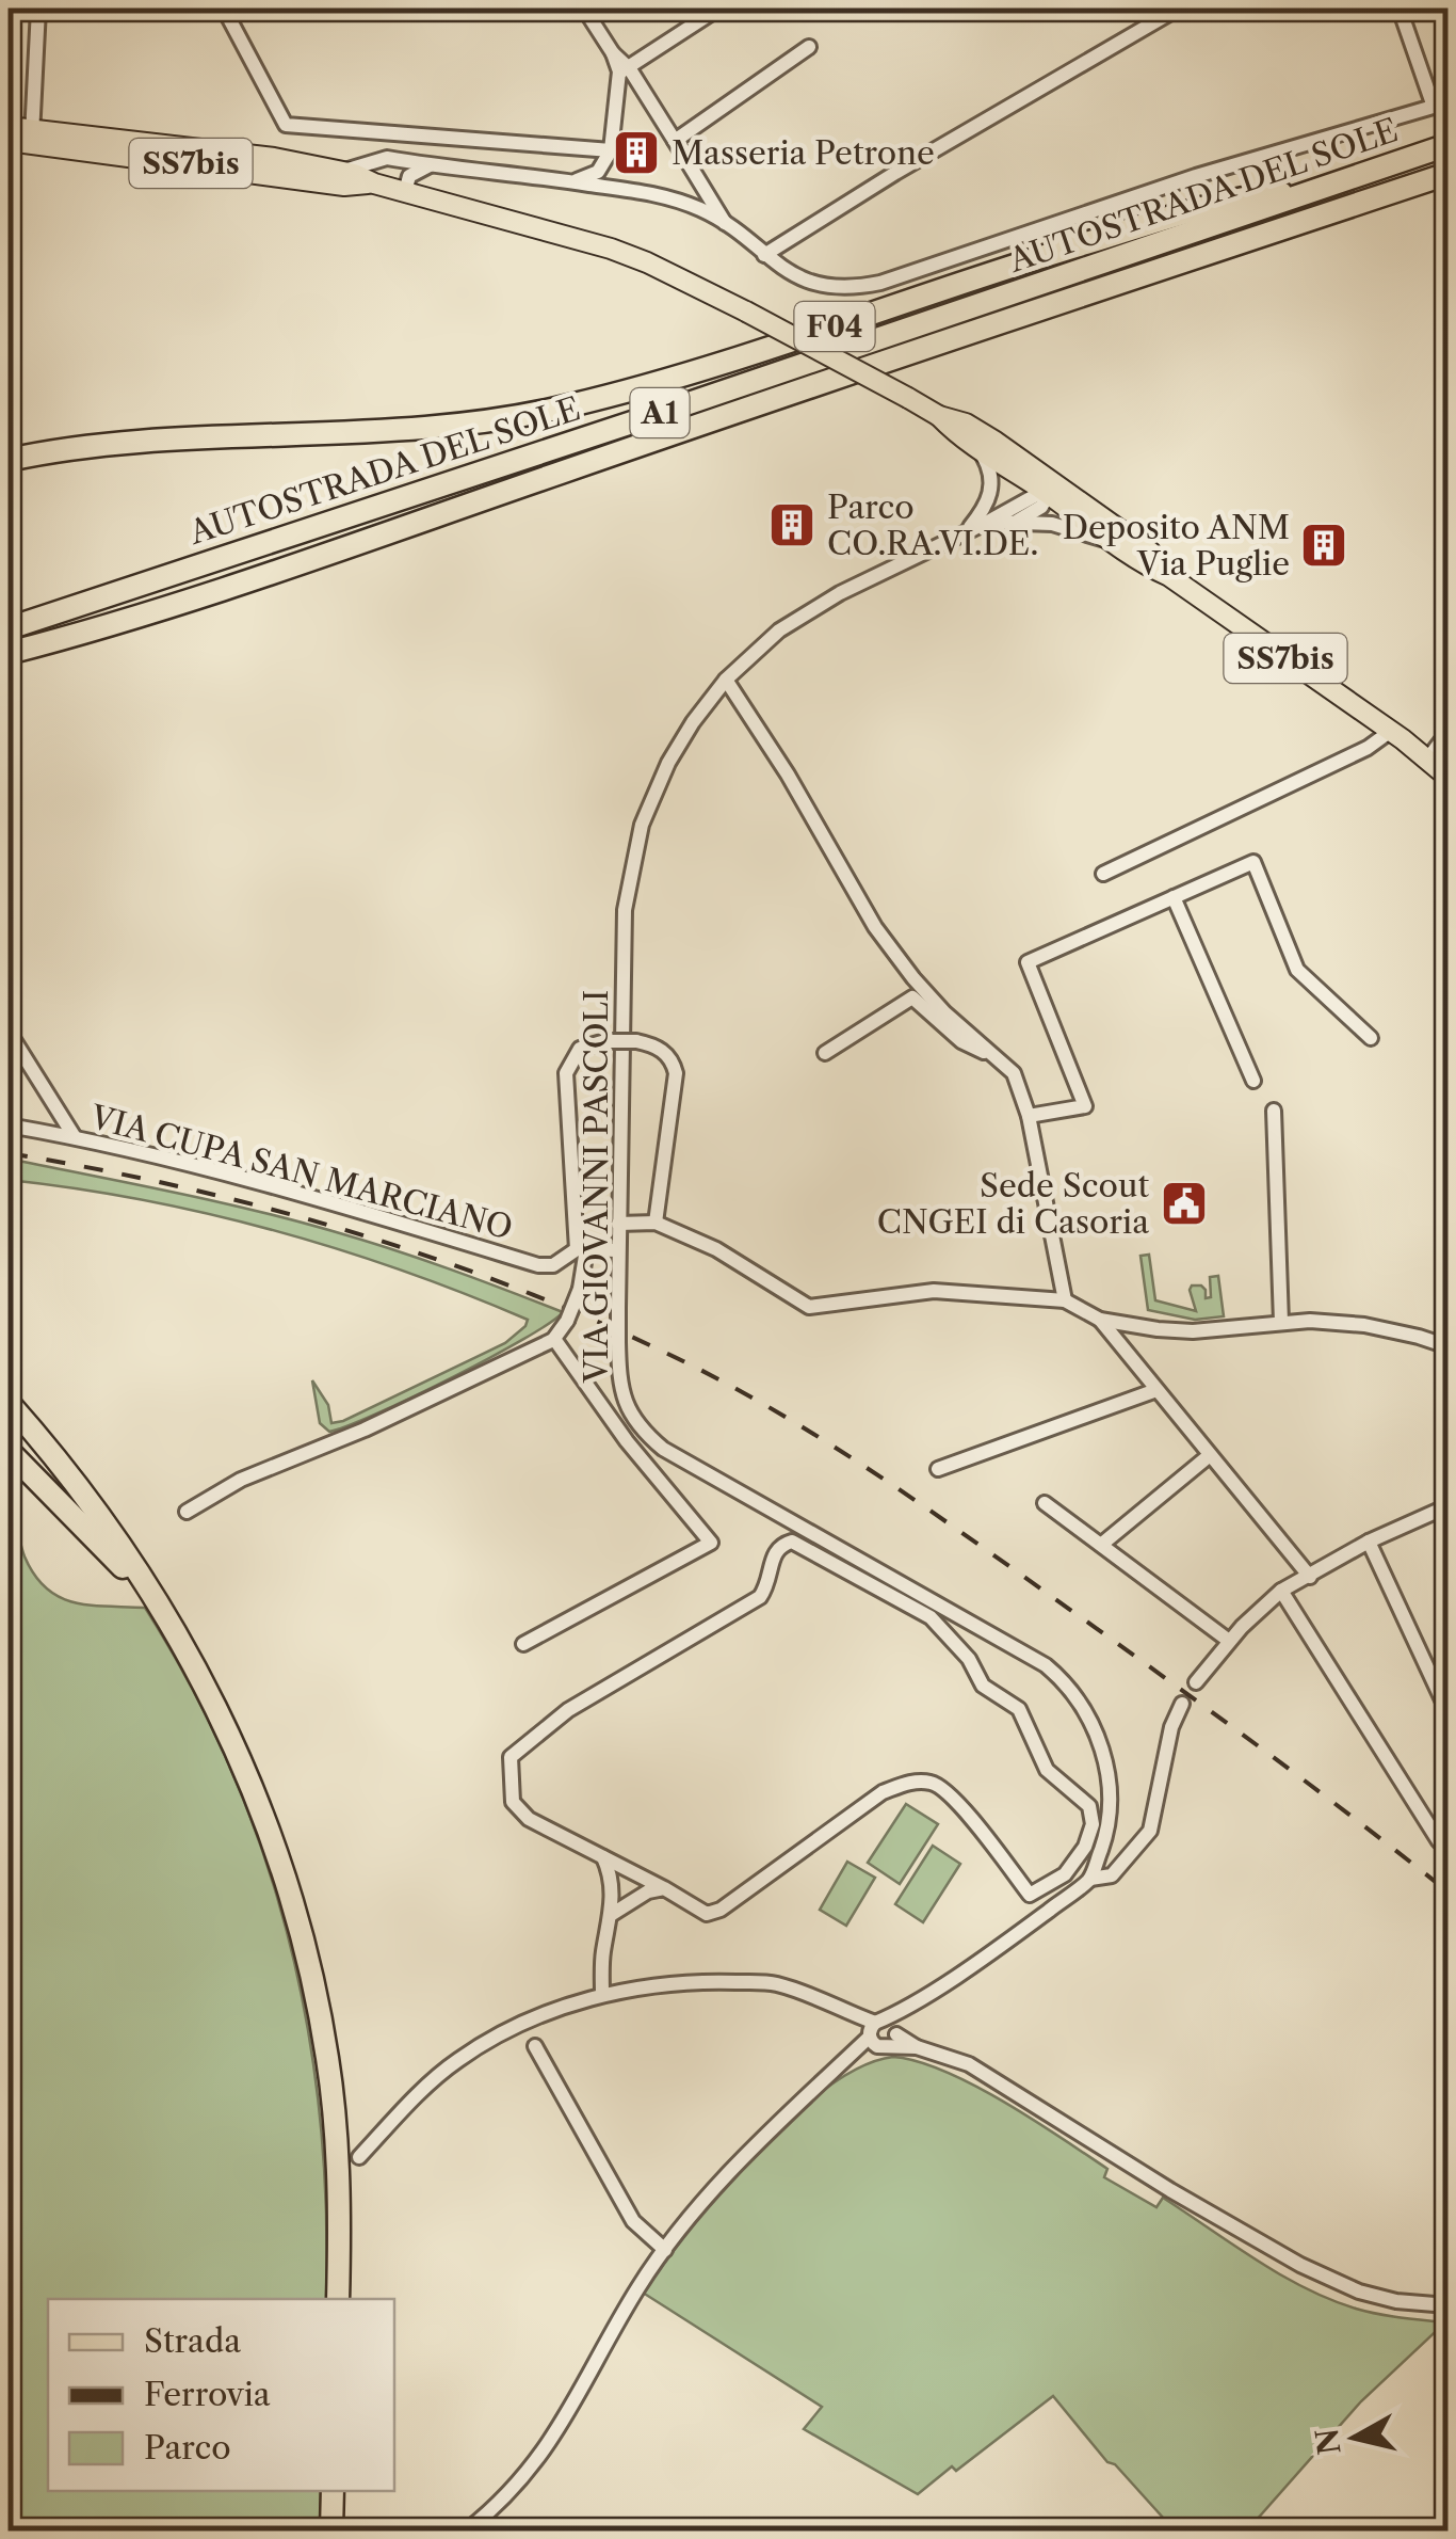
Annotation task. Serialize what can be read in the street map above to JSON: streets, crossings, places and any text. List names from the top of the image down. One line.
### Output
{"streets":{"highway":["AUTOSTRADA DEL SOLE","F04","A1"],"main road":["SS7bis"],"street":["VIA CUPA SAN MARCIANO","VIA GIOVANNI PASCOLI"]},"crossings":[["AUTOSTRADA DEL SOLE","F04"],["VIA CUPA SAN MARCIANO","VIA GIOVANNI PASCOLI"]],"places":{"building":["Masseria Petrone","Parco CO.RA.VI.DE.","Deposito ANM Via Puglie"],"public building":["Sede Scout CNGEI di Casoria"]},"legend":["Strada","Ferrovia","Parco"],"north":"left"}
